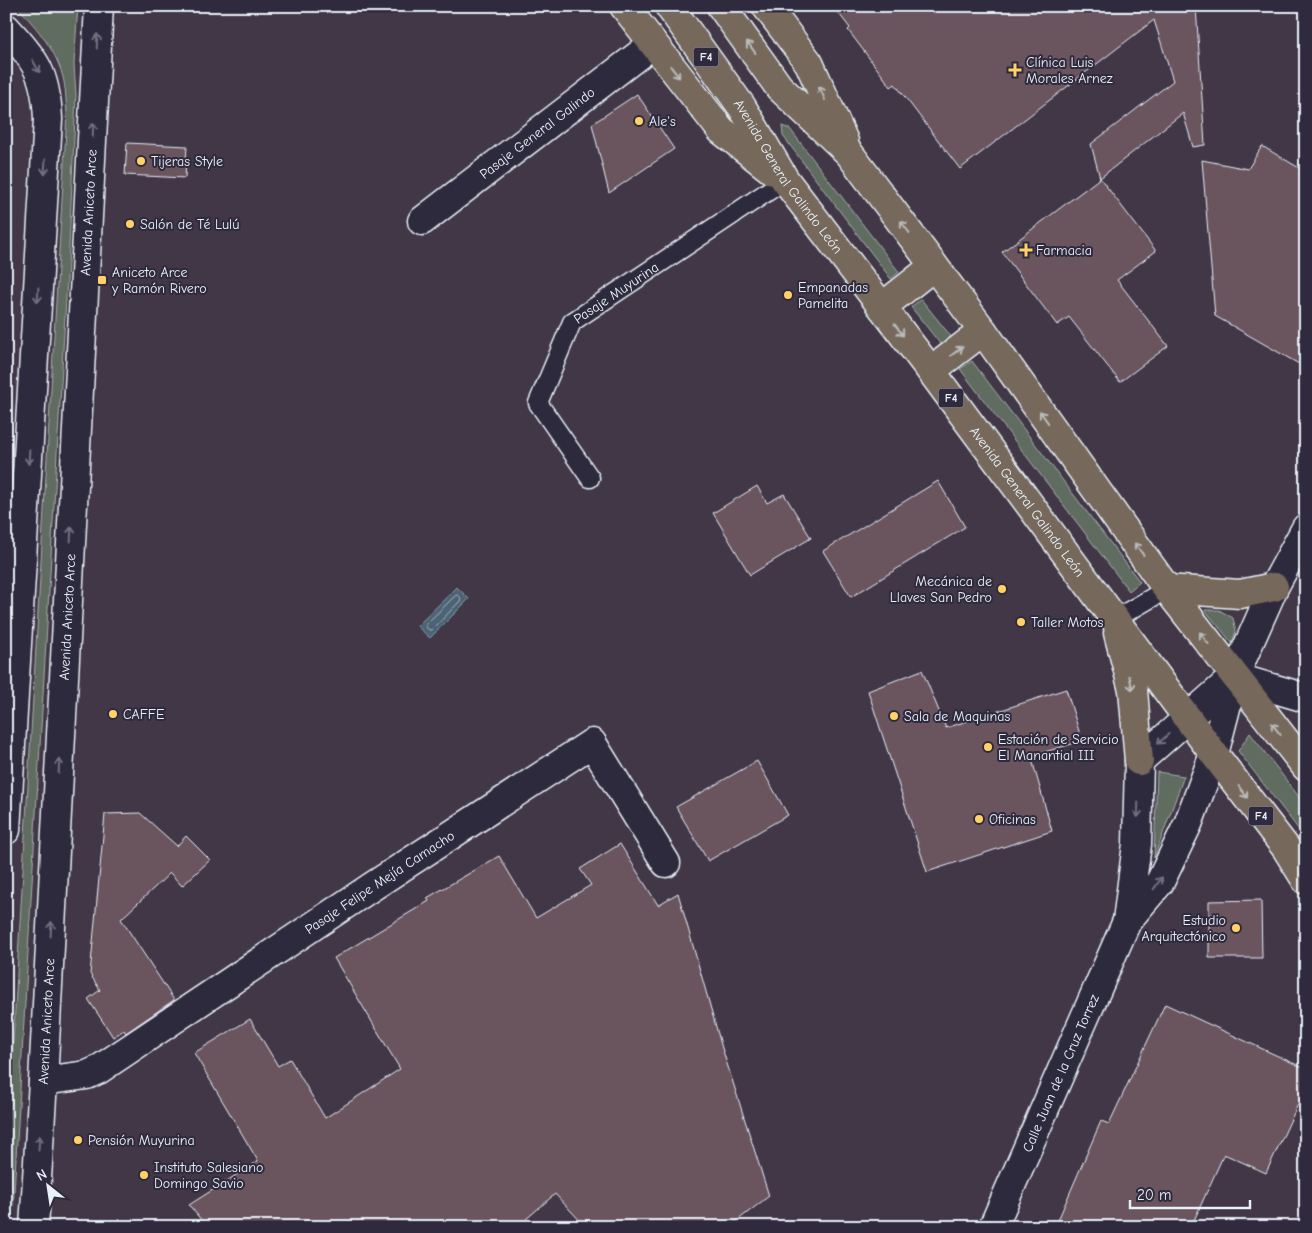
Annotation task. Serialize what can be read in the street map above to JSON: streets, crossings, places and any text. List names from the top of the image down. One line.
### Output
{"streets":{"highway":["F4","Avenida General Galindo León"],"street":["Pasaje General Galindo","Avenida Aniceto Arce","Pasaje Felipe Mejía Camacho","Calle Juan de la Cruz Torrez"],"lane":["Pasaje Muyurina"]},"crossings":[["F4","Avenida General Galindo León"],["F4","Calle Juan de la Cruz Torrez"],["Avenida General Galindo León","Pasaje Muyurina"],["Avenida General Galindo León","Calle Juan de la Cruz Torrez"],["Avenida Aniceto Arce","Pasaje Felipe Mejía Camacho"]],"places":{"health":["Clínica Luis Morales Arnez","Farmacia"],"other":["Ale's","Tijeras Style","Salón de Té Lulú","Empanadas Pamelita","Mecánica de Llaves San Pedro","Taller Motos","CAFFE","Sala de Maquinas","Estación de Servicio El Manantial III","Oficinas","Estudio Arquitectónico","Pensión Muyurina","Instituto Salesiano Domingo Savio"],"transit":["Aniceto Arce y Ramón Rivero"]},"scale_bar":"20 m","north":"top left"}
